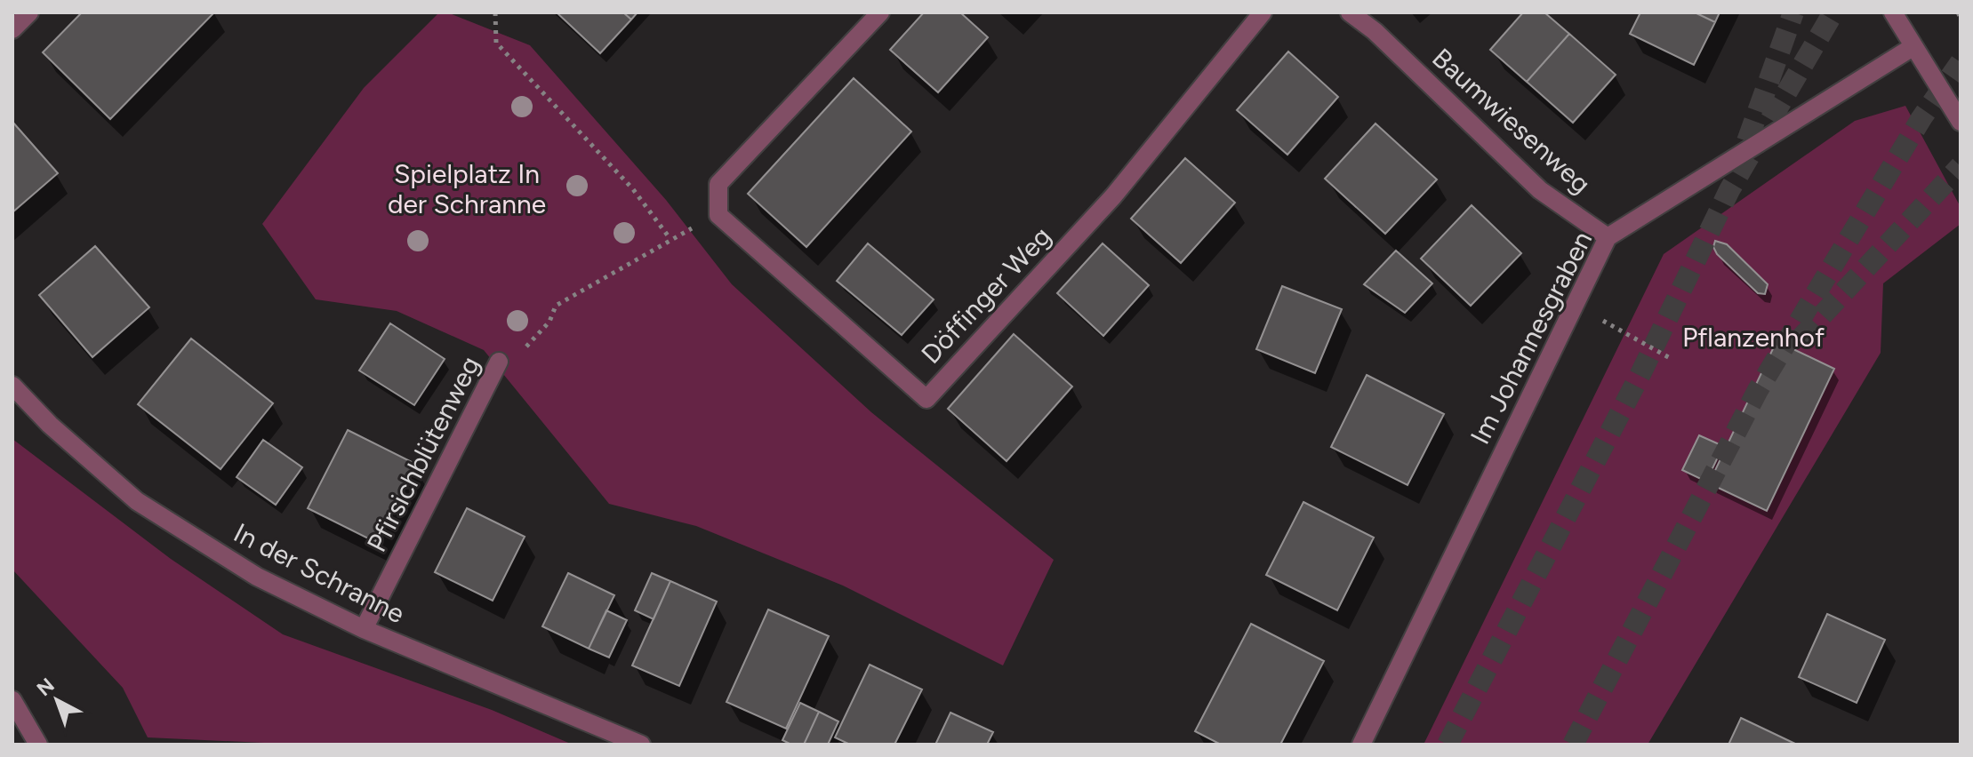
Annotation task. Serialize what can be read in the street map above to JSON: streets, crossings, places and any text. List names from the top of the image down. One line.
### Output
{"streets":{"street":["Baumwiesenweg","Döffinger Weg","Im Johannesgraben","Pfirsichblütenweg","In der Schranne"]},"crossings":[["Baumwiesenweg","Im Johannesgraben"],["Döffinger Weg","Pfirsichblütenweg"],["Pfirsichblütenweg","In der Schranne"]],"parks":["Spielplatz In der Schranne","Pflanzenhof"],"north":"top left"}
